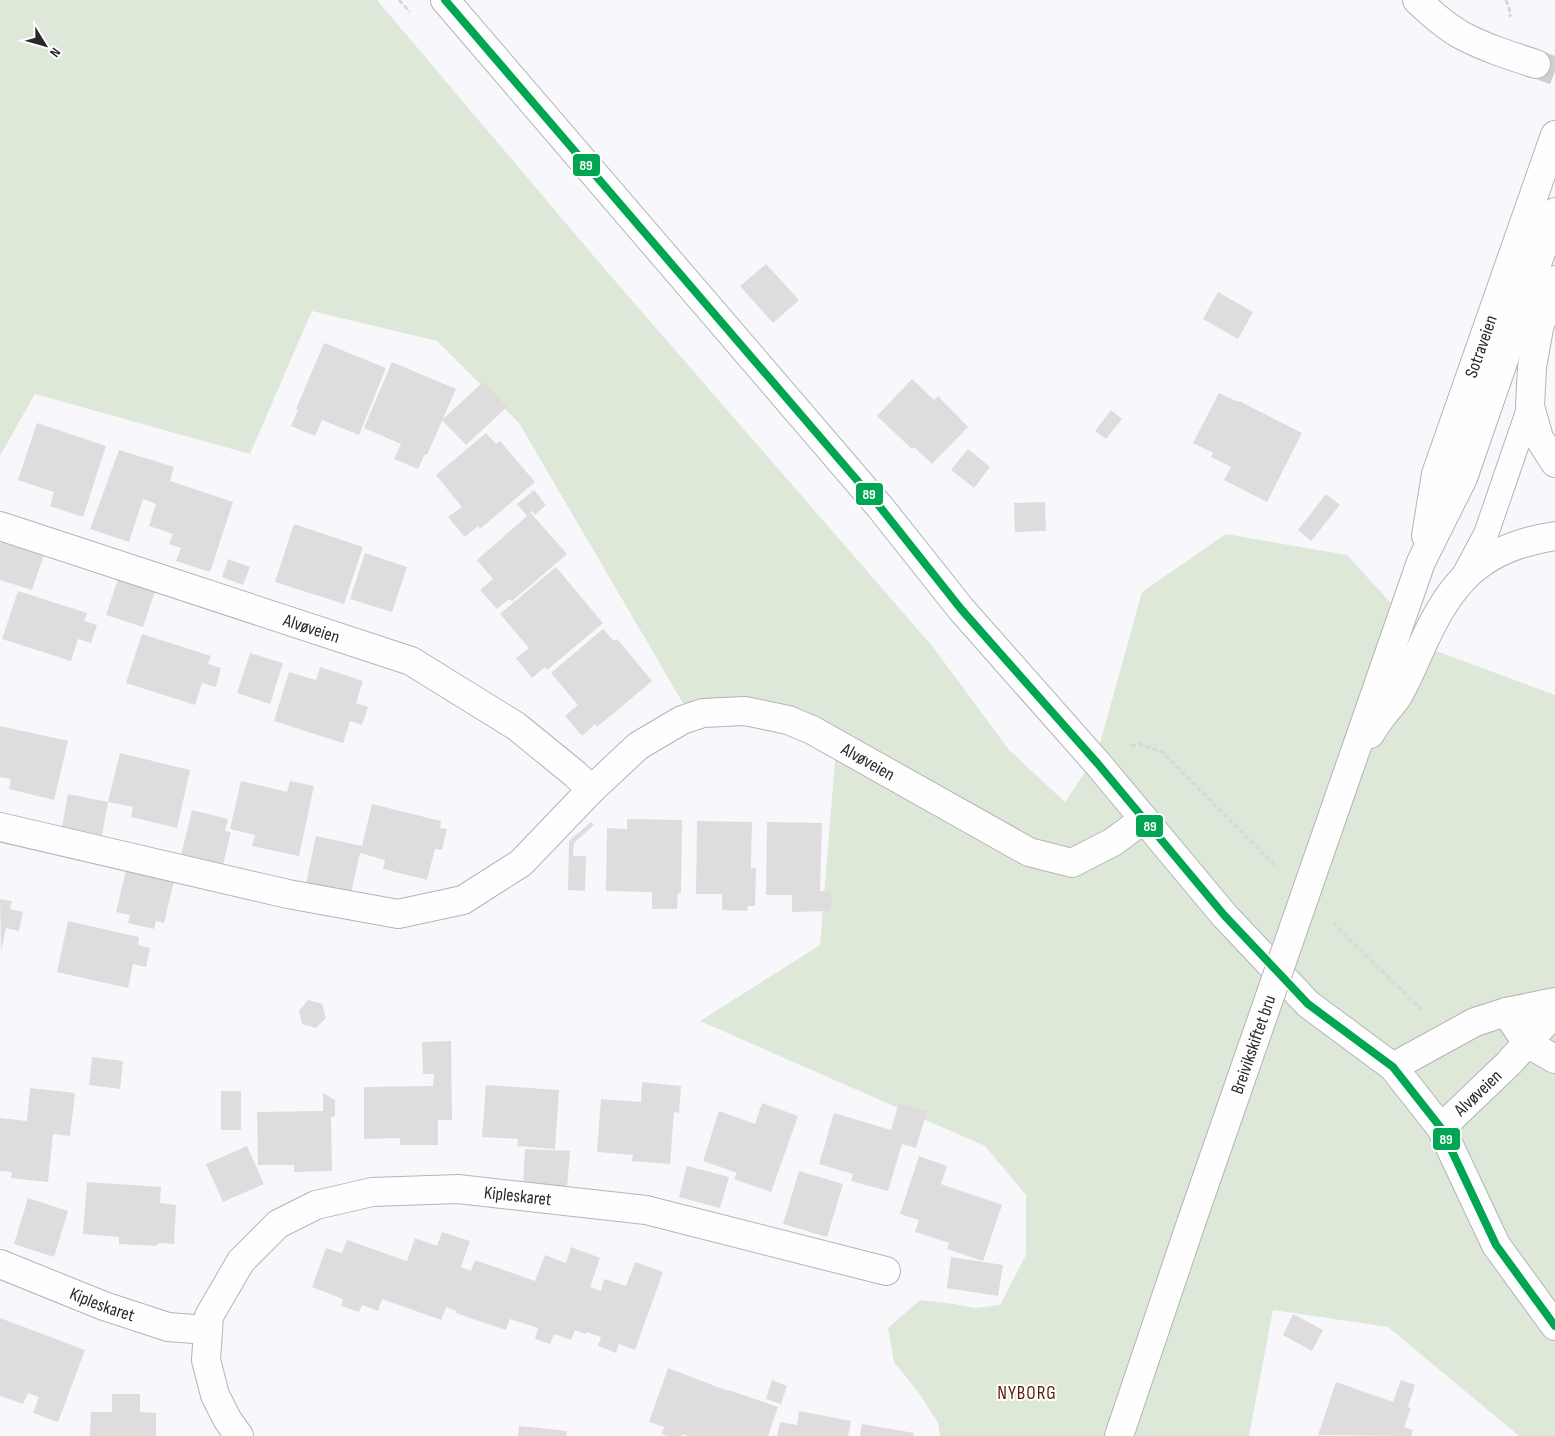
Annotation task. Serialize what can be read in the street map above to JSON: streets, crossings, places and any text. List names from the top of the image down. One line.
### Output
{"streets":{"main road":["Sotraveien","Alvøveien","Breivikskiftet bru","Kipleskaret"]},"crossings":[["Sotraveien","Breivikskiftet bru"]],"districts":["NYBORG"],"lines":["transit line 89"],"north":"bottom right"}
